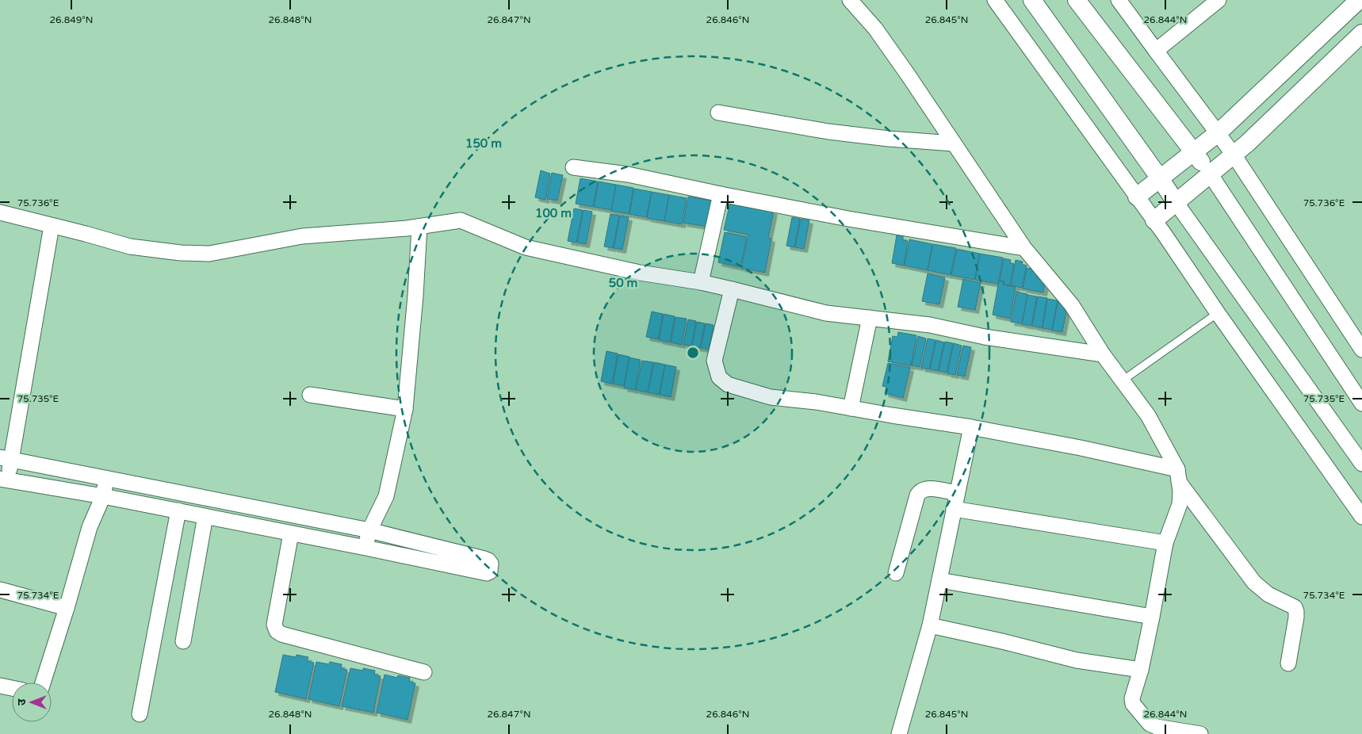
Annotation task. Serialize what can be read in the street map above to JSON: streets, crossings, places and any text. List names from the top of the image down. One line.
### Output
{"north":"left","coordinates":["26.849°N","26.848°N","26.847°N","26.846°N","26.845°N","26.844°N","75.736°E","75.735°E","75.734°E"],"rings":["150 m","100 m","50 m"]}
